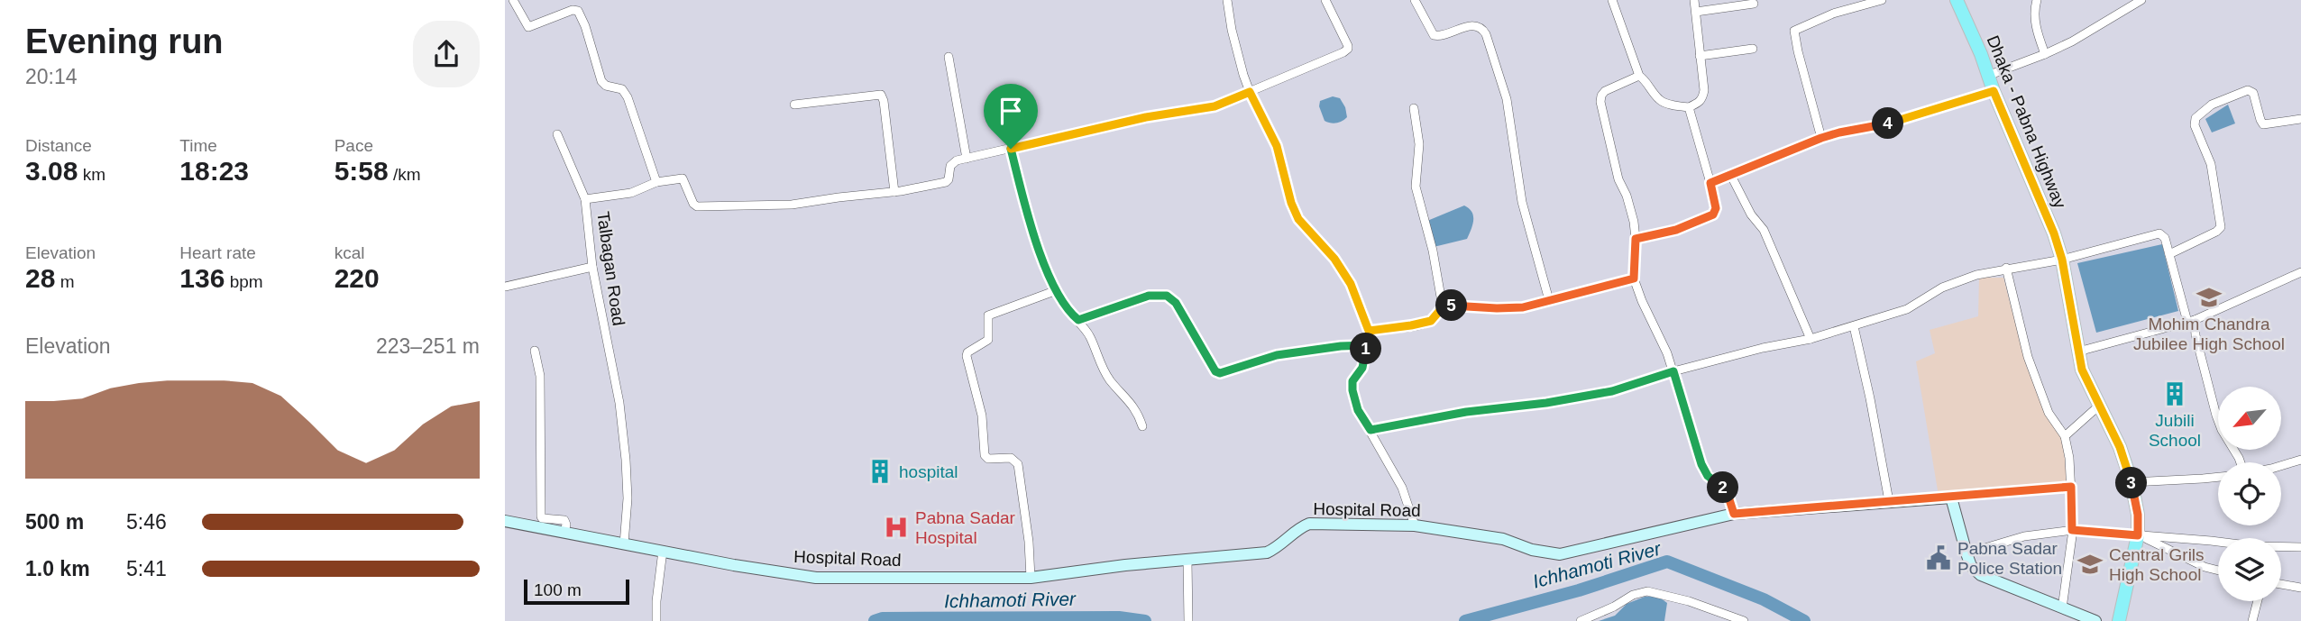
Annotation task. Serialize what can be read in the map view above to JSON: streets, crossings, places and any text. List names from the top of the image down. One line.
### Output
{"streets":{"main road":["Dhaka - Pabna Highway","Hospital Road"],"street":["Talbagan Road"]},"crossings":[["Talbagan Road","Hospital Road"]],"water":["Ichhamoti River"],"places":{"school or university":["Mohim Chandra Jubilee High School","Central Grils High School"],"building":["Jubili School","hospital"],"hospital":["Pabna Sadar Hospital"],"public building":["Pabna Sadar Police Station"]},"scale_bar":"100 m","north":"bottom left","page":{"heading":["Evening run","20:14"],"stats":[["Distance","3.08 km"],["Time","18:23"],["Pace","5:58 /km"],["Elevation","28 m"],["Heart rate","136 bpm"],["kcal","220"]],"pins":["4","5","1","3","2"],"chart":["Elevation","223–251 m"],"list":[{"name":"500 m","note":"5:46"},{"name":"1.0 km","note":"5:41"}],"scale":"100 m"}}
